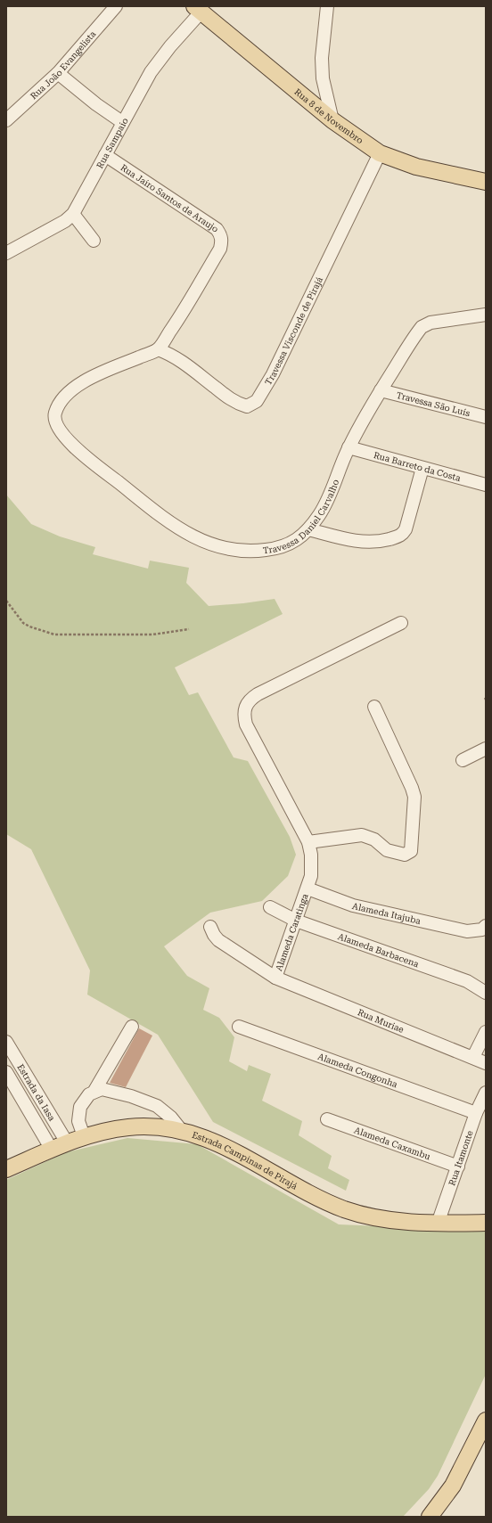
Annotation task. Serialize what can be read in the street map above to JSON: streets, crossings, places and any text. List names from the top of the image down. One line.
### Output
{"streets":{"main road":["Rua 8 de Novembro","Estrada Campinas de Pirajá"],"street":["Rua João Evangelista","Rua Sampaio","Rua Jairo Santos de Araujo","Travessa Visconde de Pirajá","Travessa São Luís","Rua Barreto da Costa","Travessa Daniel Carvalho","Alameda Itajuba","Alameda Caratinga","Alameda Barbacena","Rua Muriae","Alameda Congonha","Estrada da Iasa","Alameda Caxambu","Rua Itamonte"]},"crossings":[["Rua 8 de Novembro","Rua Sampaio"],["Rua 8 de Novembro","Travessa Visconde de Pirajá"],["Rua Sampaio","Rua Jairo Santos de Araujo"],["Rua Jairo Santos de Araujo","Travessa Visconde de Pirajá"],["Rua Jairo Santos de Araujo","Travessa Daniel Carvalho"],["Travessa Visconde de Pirajá","Travessa Daniel Carvalho"],["Travessa São Luís","Travessa Daniel Carvalho"],["Rua Barreto da Costa","Travessa Daniel Carvalho"],["Alameda Itajuba","Alameda Caratinga"],["Alameda Caratinga","Alameda Barbacena"],["Alameda Caratinga","Rua Muriae"],["Alameda Congonha","Rua Itamonte"],["Estrada da Iasa","Estrada Campinas de Pirajá"],["Alameda Caxambu","Rua Itamonte"],["Rua Itamonte","Estrada Campinas de Pirajá"]]}
